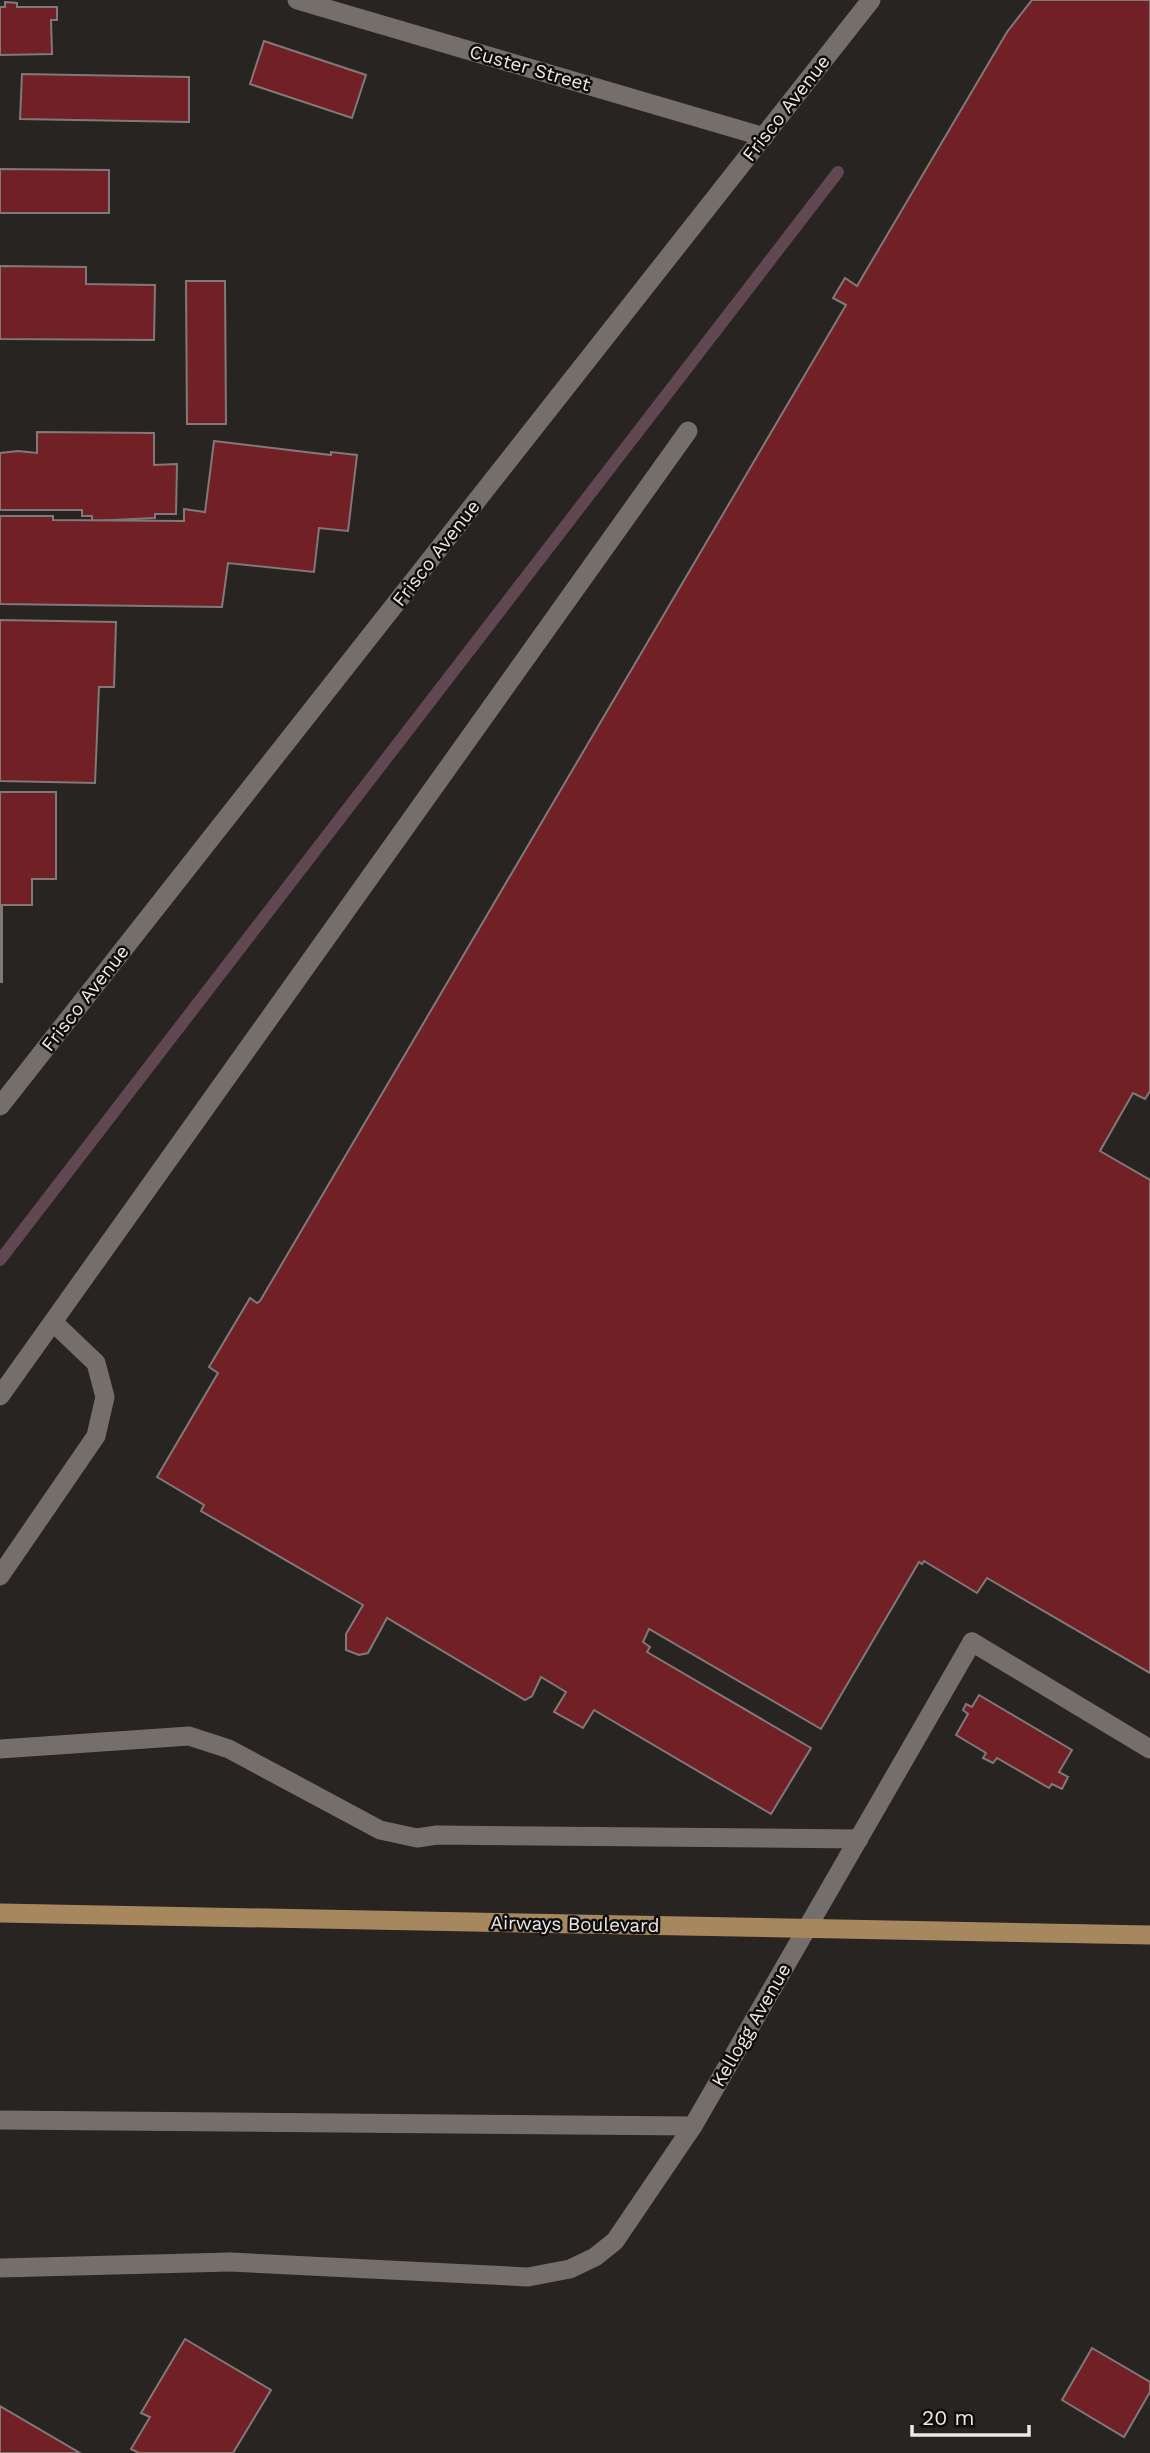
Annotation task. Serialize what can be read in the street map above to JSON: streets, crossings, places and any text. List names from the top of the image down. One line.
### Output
{"streets":{"main road":["Airways Boulevard"],"street":["Custer Street","Frisco Avenue","Kellogg Avenue"]},"crossings":[["Custer Street","Frisco Avenue"]],"scale_bar":"20 m"}
